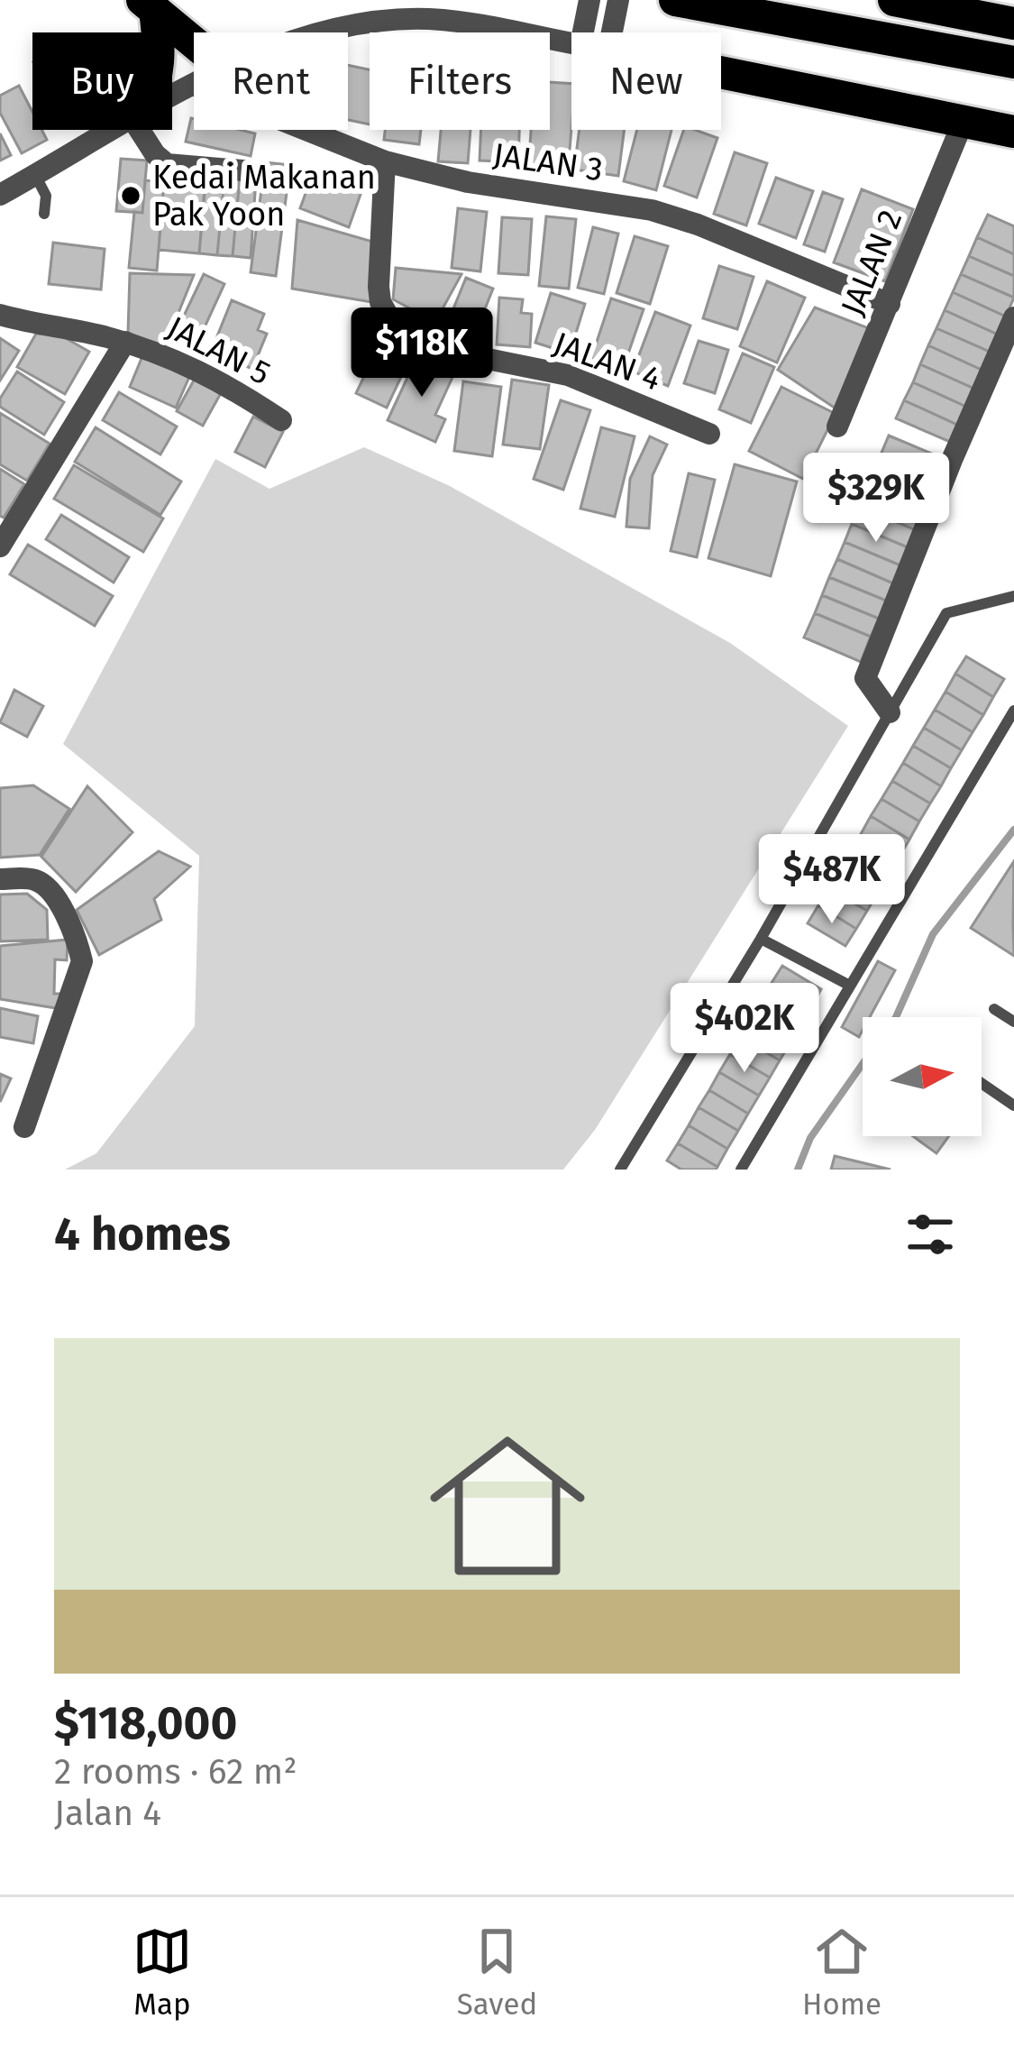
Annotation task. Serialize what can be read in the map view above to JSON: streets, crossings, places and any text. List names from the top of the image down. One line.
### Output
{"streets":{"street":["JALAN 3","JALAN 2","JALAN 5","JALAN 4"]},"crossings":[["JALAN 3","JALAN 2"],["JALAN 3","JALAN 4"]],"places":["Kedai Makanan Pak Yoon"],"north":"right","page":{"chip":["Buy","Rent","Filters","New"],"price":["$118K","$329K","$487K","$402K"],"heading":"4 homes","list":[{"name":"$118,000","note":"2 rooms · 62 m² · Jalan 4"}],"tabs":["Map","Saved","Home"]}}
